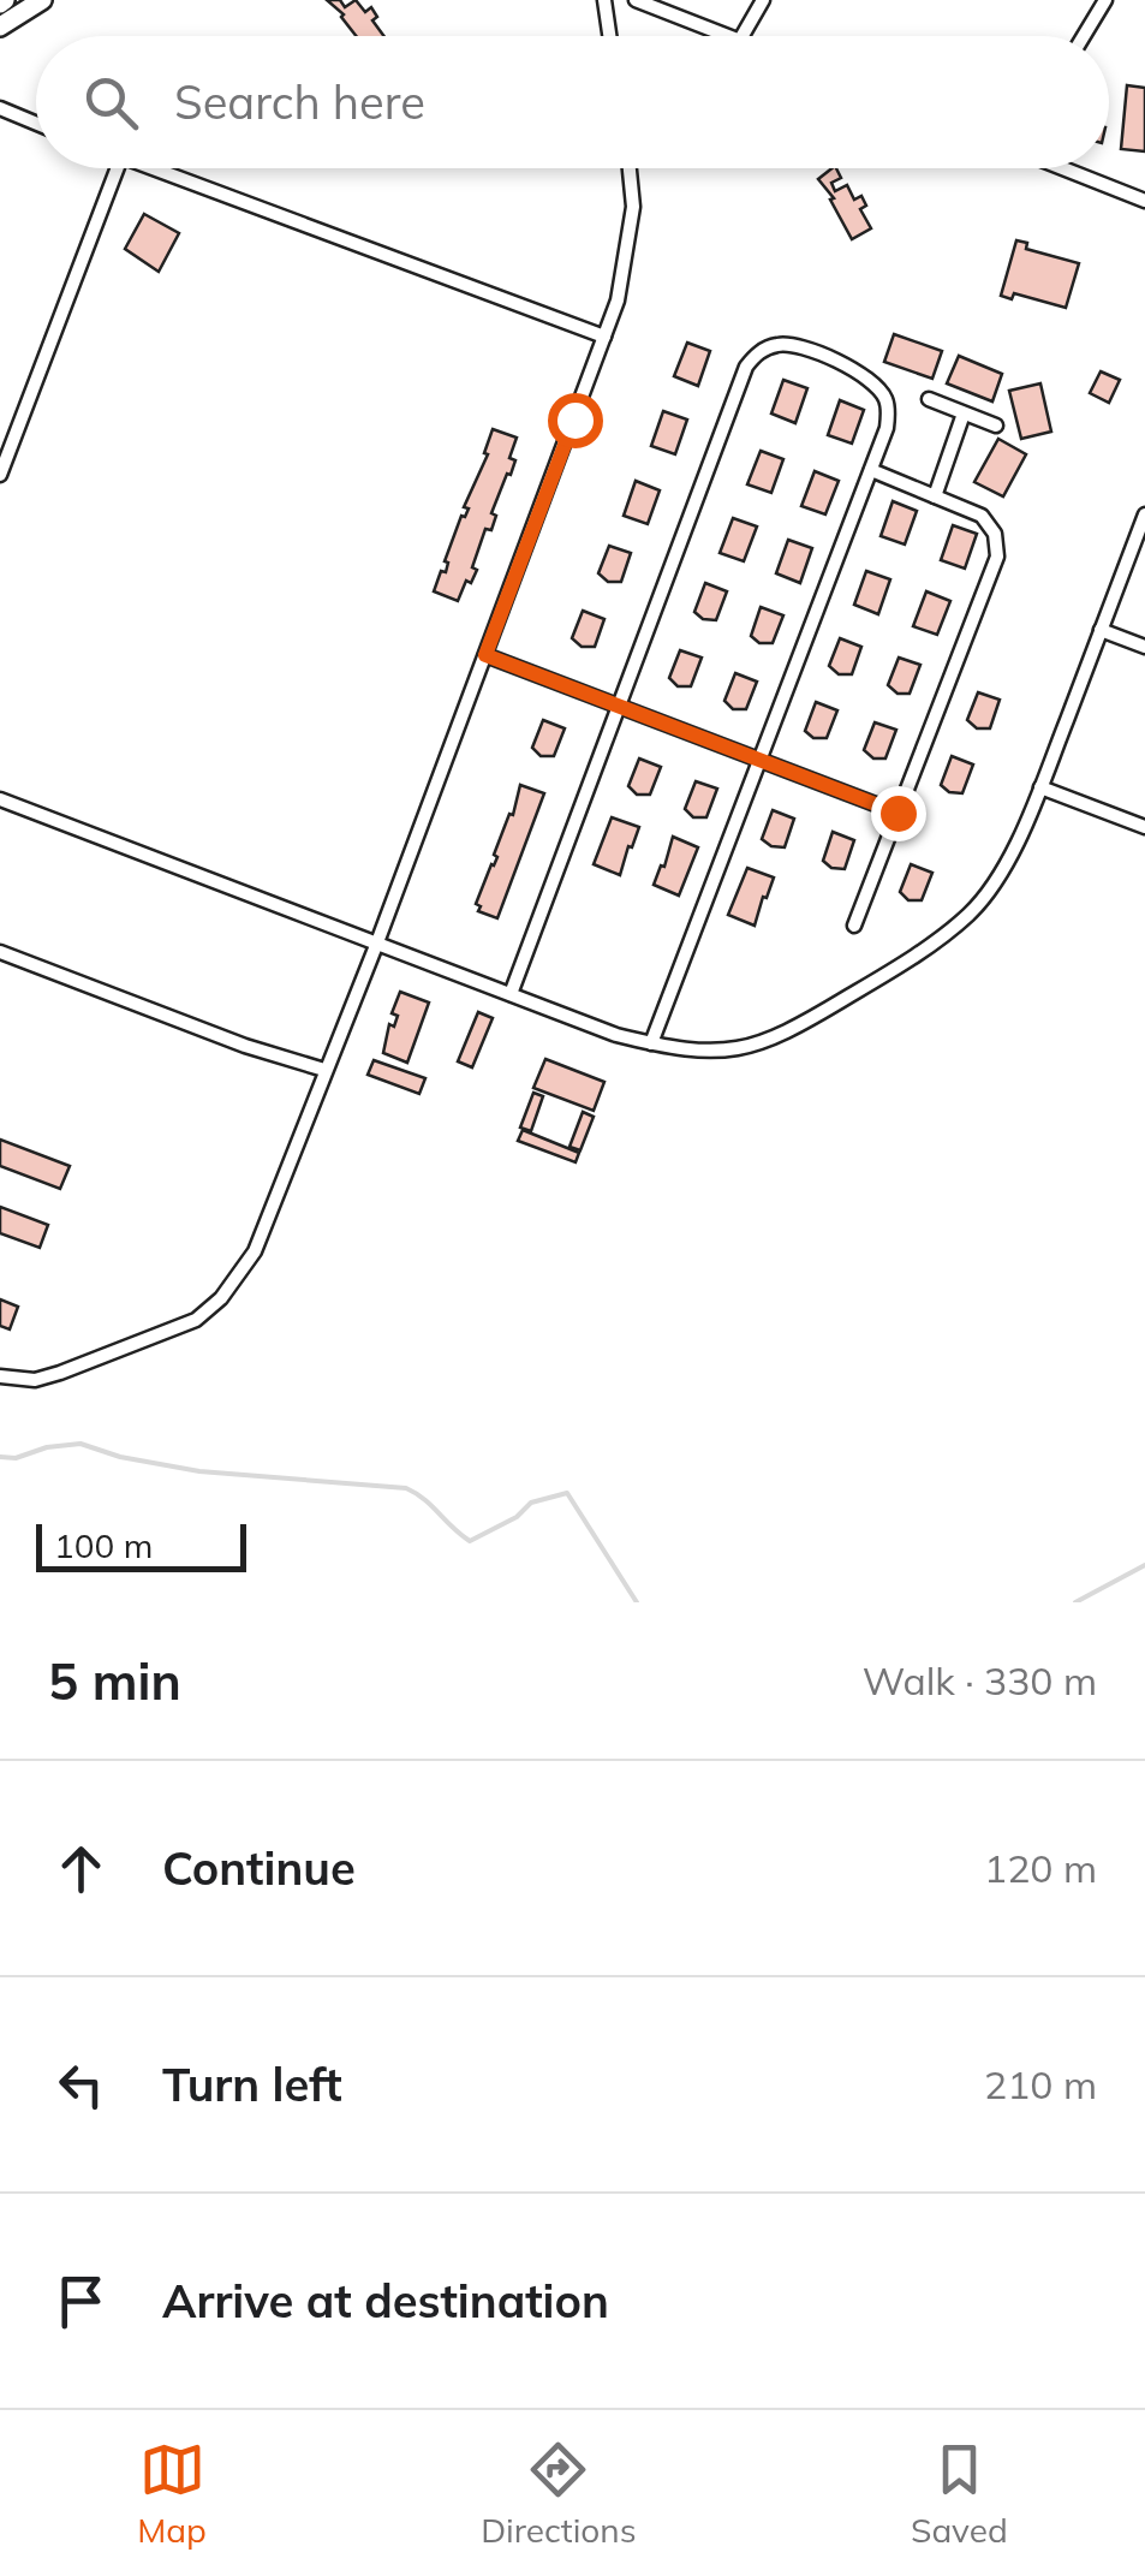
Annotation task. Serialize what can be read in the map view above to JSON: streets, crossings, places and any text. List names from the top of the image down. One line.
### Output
{"scale_bar":"100 m","page":{"search":"Search here","scale":"100 m","heading":["5 min","Walk · 330 m"],"list":[["Continue","120 m"],["Turn left","210 m"],"Arrive at destination"],"nav":["Map","Directions","Saved"]}}
